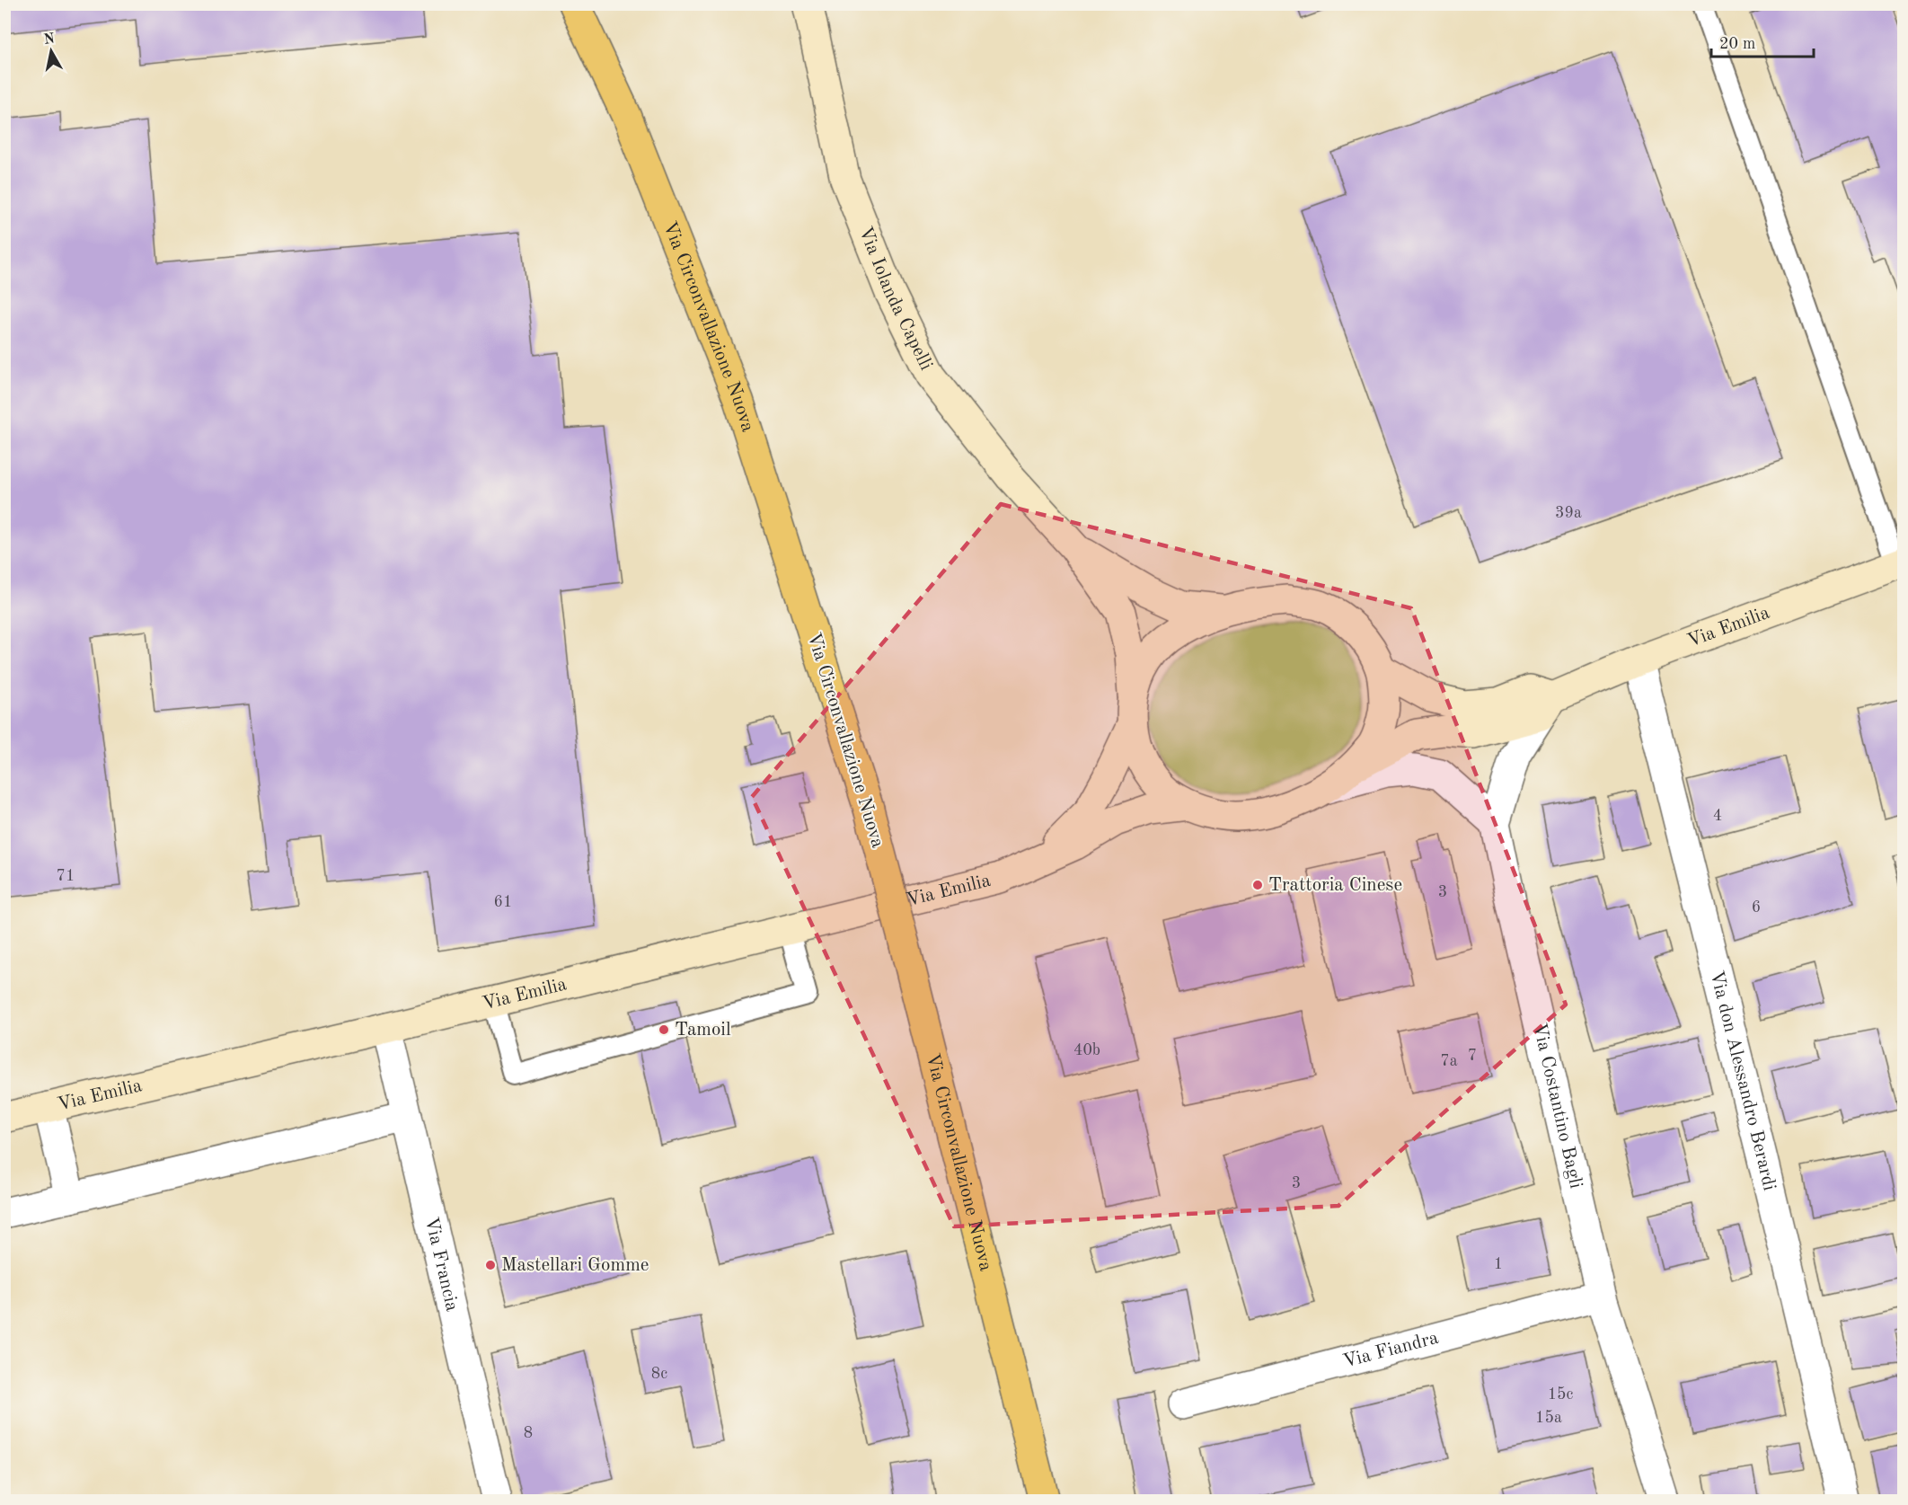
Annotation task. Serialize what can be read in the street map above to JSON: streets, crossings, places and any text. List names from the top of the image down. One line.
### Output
{"streets":{"main road":["Via Iolanda Capelli","Via Circonvallazione Nuova","Via Emilia"],"street":["Via don Alessandro Berardi","Via Costantino Bagli","Via Francia","Via Fiandra"]},"crossings":[["Via Emilia","Via don Alessandro Berardi"],["Via Emilia","Via Costantino Bagli"],["Via Emilia","Via Francia"],["Via Costantino Bagli","Via Fiandra"]],"places":["Trattoria Cinese","Tamoil","Mastellari Gomme"],"house_numbers":["39a","4","71","3","61","6","40b","7","7a","3","1","8c","15c","15a","8"],"scale_bar":"20 m","north":"top"}
